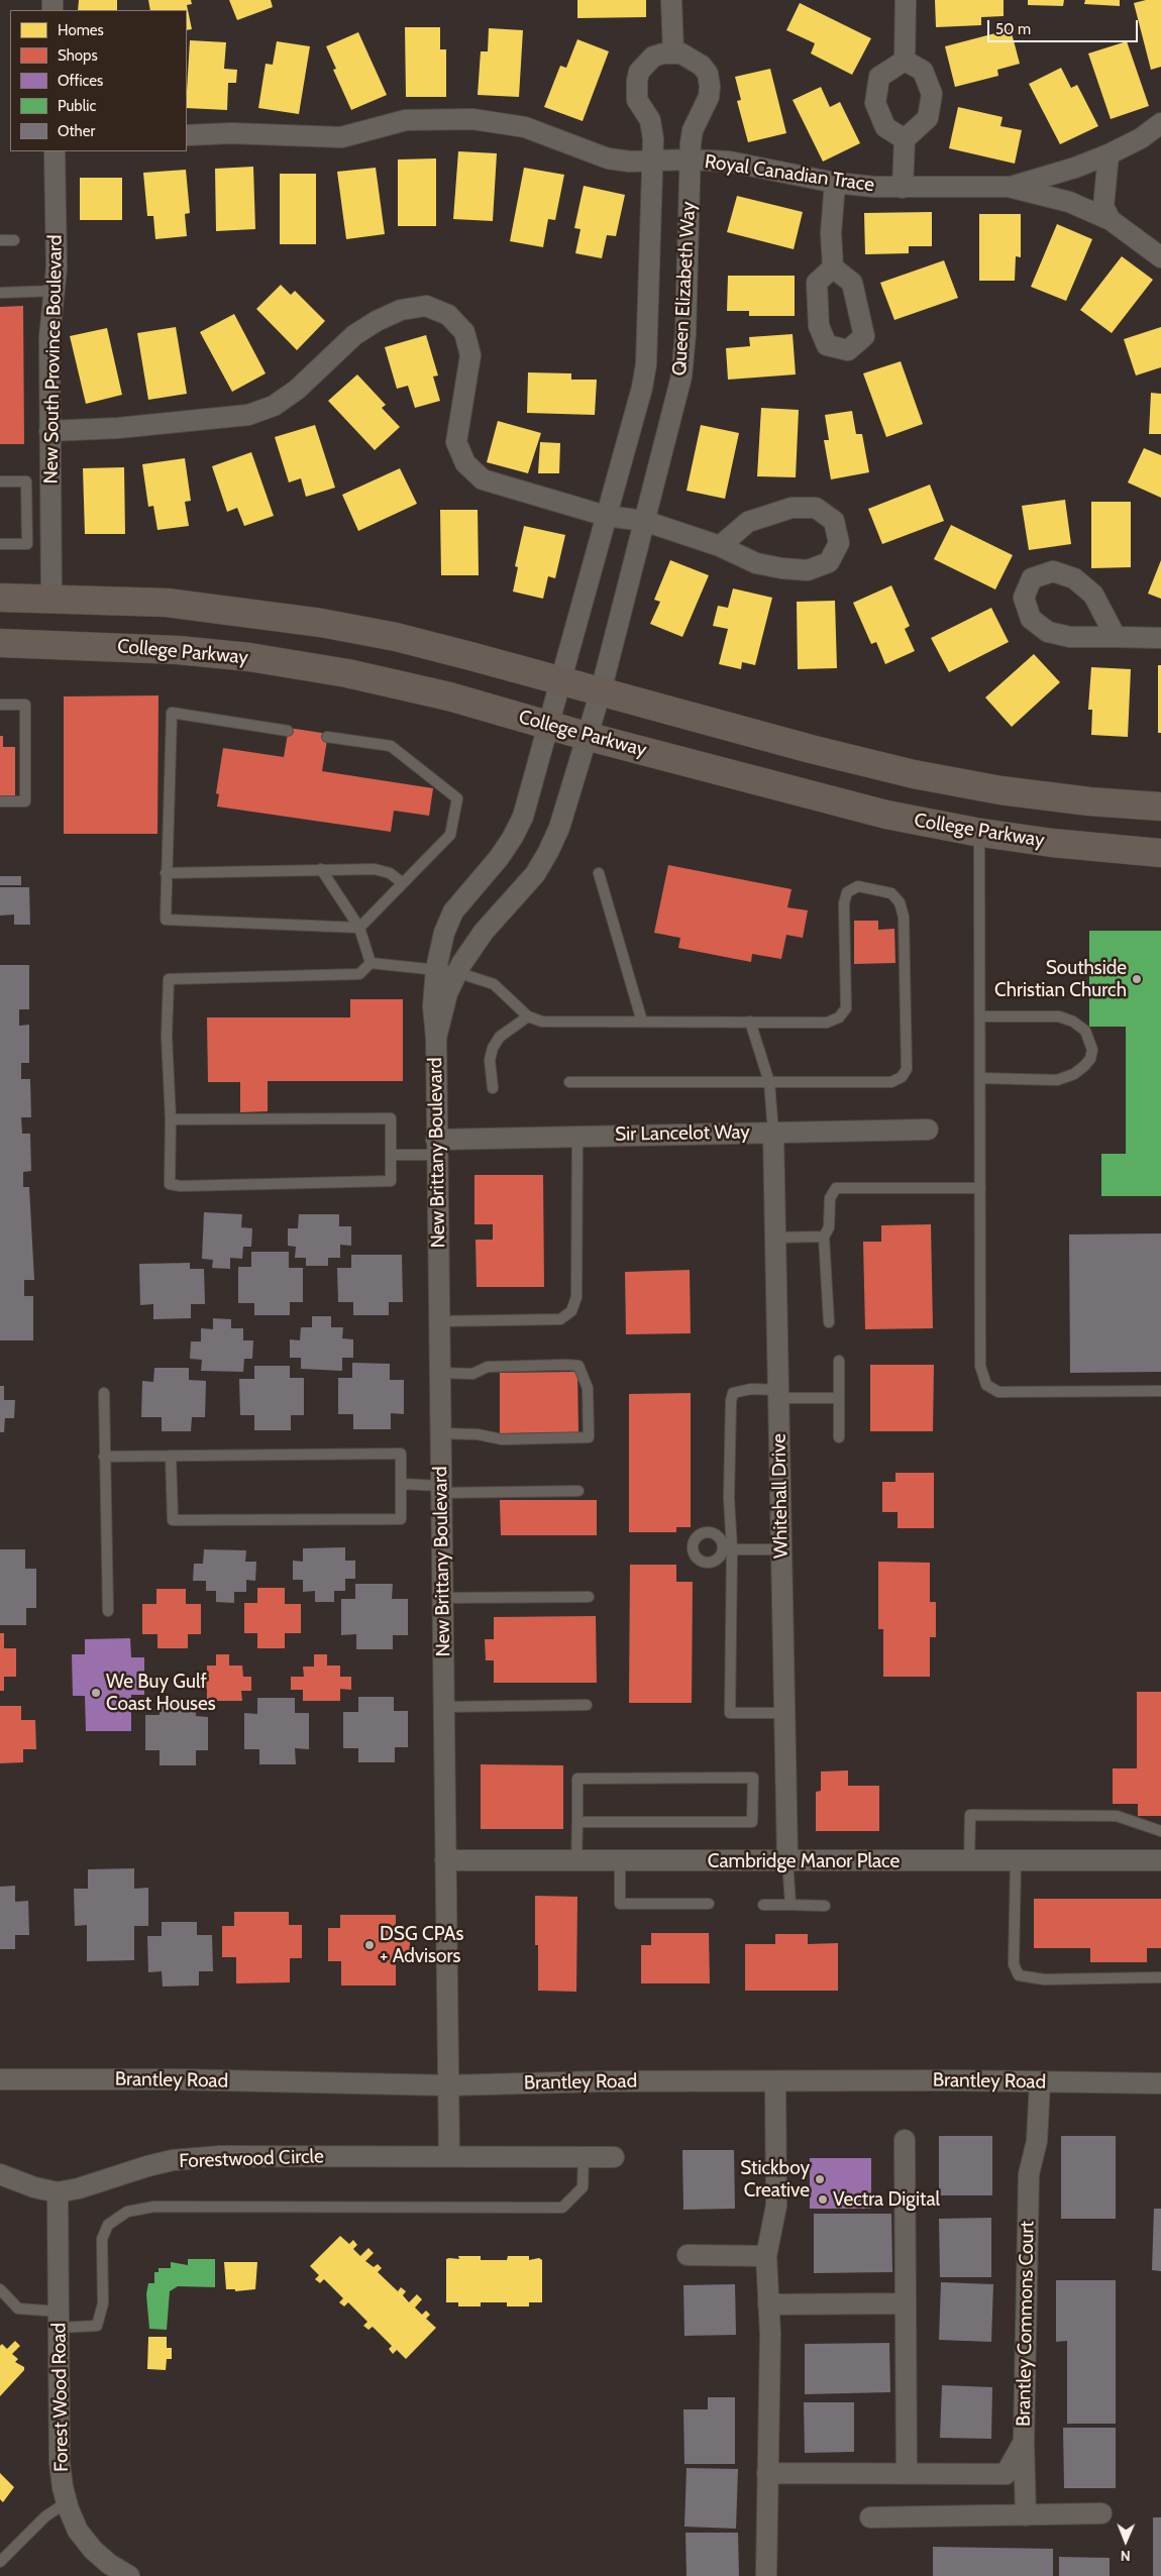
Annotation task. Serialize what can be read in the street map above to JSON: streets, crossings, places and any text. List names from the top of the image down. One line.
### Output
{"streets":{"main road":["College Parkway"],"street":["Royal Canadian Trace","Queen Elizabeth Way","New South Province Boulevard","Sir Lancelot Way","New Brittany Boulevard","Whitehall Drive","Cambridge Manor Place","Brantley Road","Forestwood Circle","Brantley Commons Court","Forest Wood Road"]},"crossings":[["Royal Canadian Trace","Queen Elizabeth Way"],["Queen Elizabeth Way","New Brittany Boulevard"],["College Parkway","New Brittany Boulevard"],["Sir Lancelot Way","New Brittany Boulevard"],["Sir Lancelot Way","Whitehall Drive"],["New Brittany Boulevard","Cambridge Manor Place"],["New Brittany Boulevard","Brantley Road"],["Whitehall Drive","Cambridge Manor Place"],["Brantley Road","Brantley Commons Court"],["Forestwood Circle","Forest Wood Road"]],"places":["Southside Christian Church","We Buy Gulf Coast Houses","DSG CPAs + Advisors","Stickboy Creative","Vectra Digital"],"legend":["Homes","Shops","Offices","Public","Other"],"scale_bar":"50 m","north":"bottom"}
